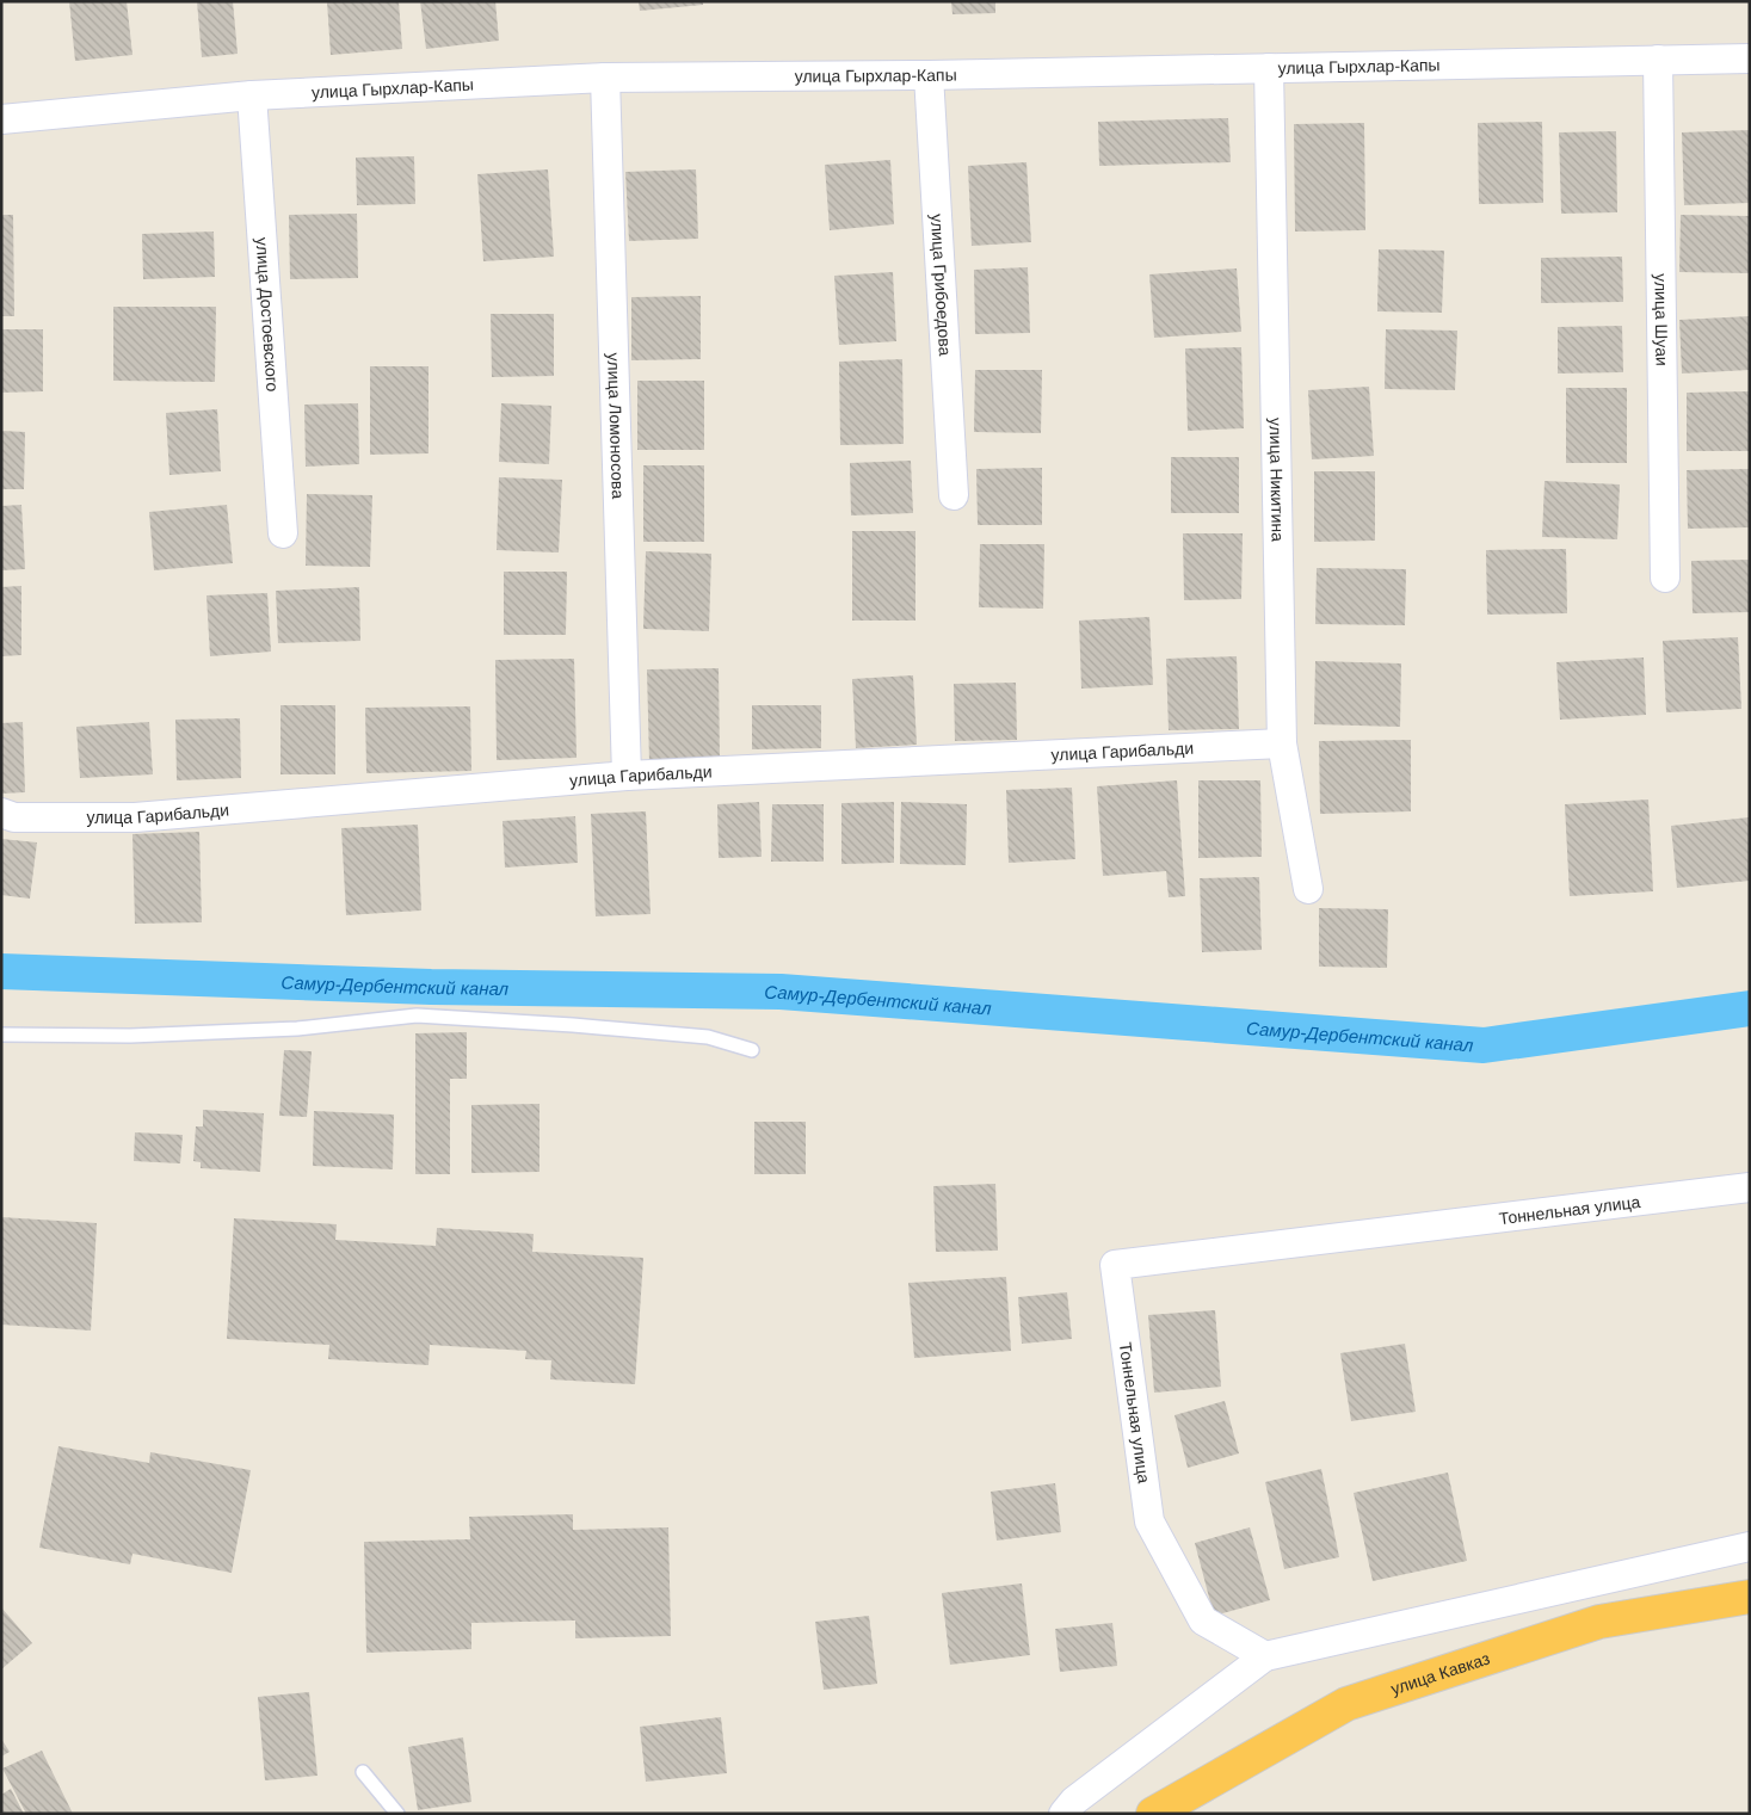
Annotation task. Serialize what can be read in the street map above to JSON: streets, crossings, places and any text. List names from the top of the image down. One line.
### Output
{"streets":{"highway":["улица Кавказ"],"street":["улица Гырхлар-Капы","улица Грибоедова","улица Достоевского","улица Шуаи","улица Ломоносова","улица Никитина","улица Гарибальди","Тоннельная улица"]},"crossings":[["улица Гырхлар-Капы","улица Грибоедова"],["улица Гырхлар-Капы","улица Достоевского"],["улица Гырхлар-Капы","улица Шуаи"],["улица Гырхлар-Капы","улица Ломоносова"],["улица Гырхлар-Капы","улица Никитина"],["улица Ломоносова","улица Гарибальди"],["улица Никитина","улица Гарибальди"]],"water":["Самур-Дербентский канал"]}
